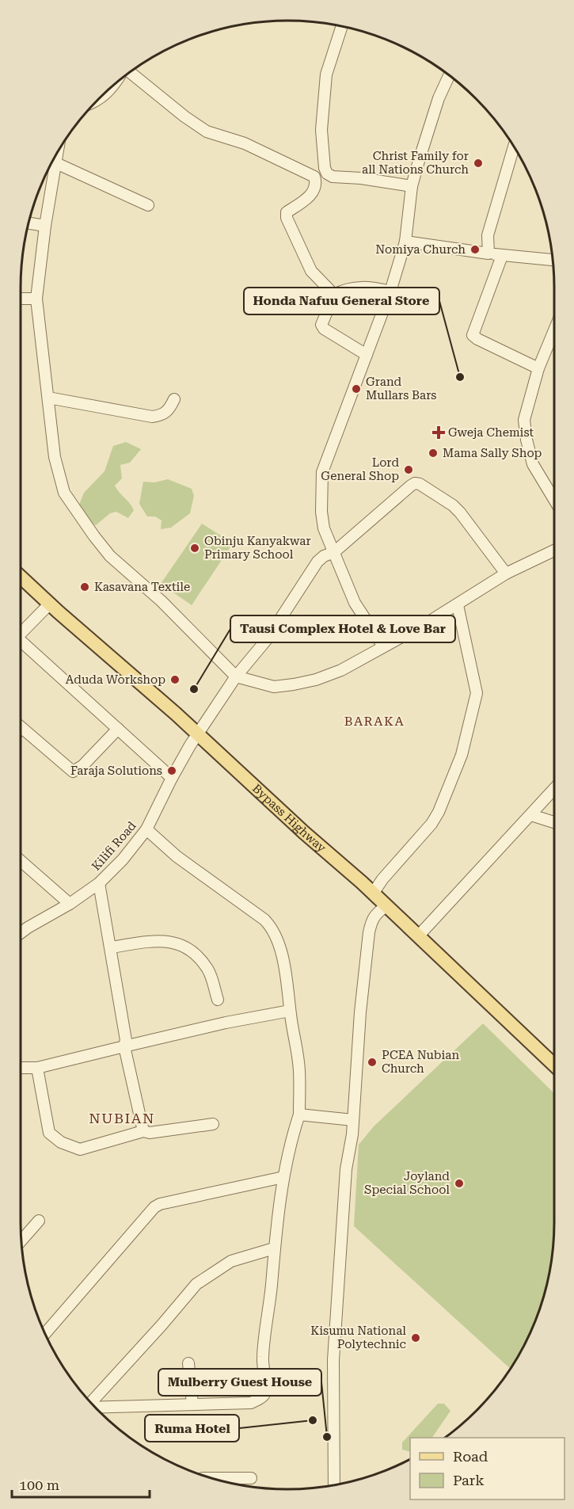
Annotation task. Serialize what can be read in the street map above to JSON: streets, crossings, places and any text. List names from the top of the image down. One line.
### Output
{"streets":{"main road":["Bypass Highway"],"street":["Kilifi Road"]},"crossings":[["Bypass Highway","Kilifi Road"]],"districts":["BARAKA","NUBIAN"],"places":{"other":["Christ Family for all Nations Church","Nomiya Church","Honda Nafuu General Store","Grand Mullars Bars","Mama Sally Shop","Lord General Shop","Obinju Kanyakwar Primary School","Kasavana Textile","Aduda Workshop","Tausi Complex Hotel & Love Bar","Faraja Solutions","PCEA Nubian Church","Joyland Special School","Kisumu National Polytechnic","Ruma Hotel","Mulberry Guest House"],"health":["Gweja Chemist"]},"legend":["Road","Park"],"scale_bar":"100 m"}
